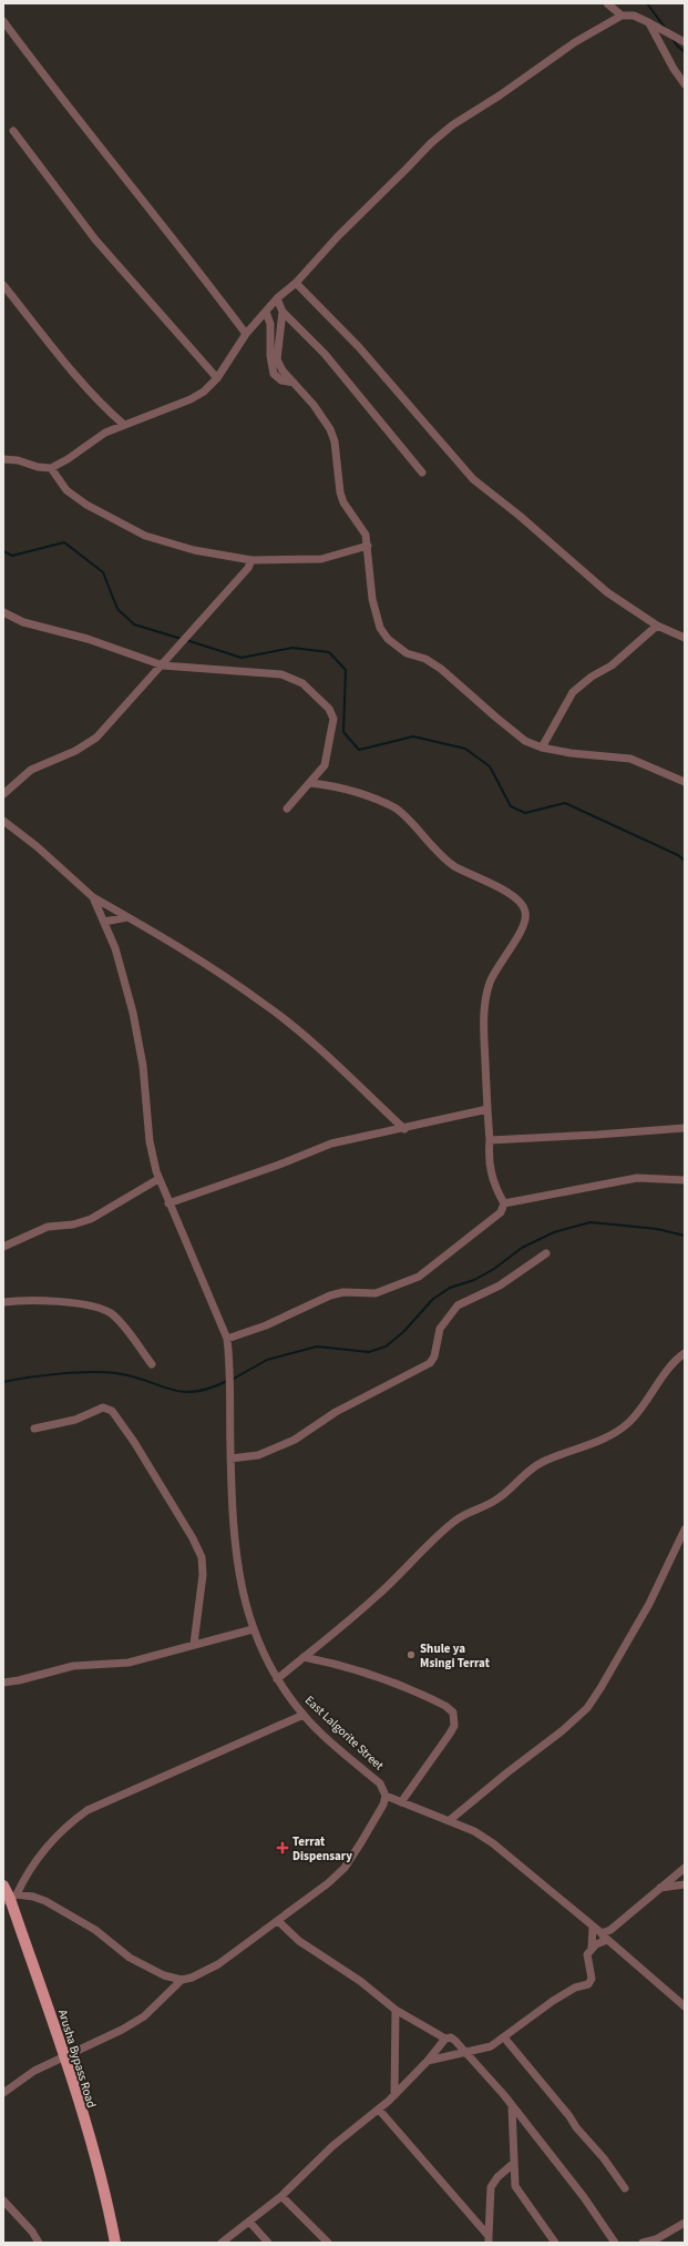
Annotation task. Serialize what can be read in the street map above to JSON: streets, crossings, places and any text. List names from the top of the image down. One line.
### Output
{"streets":{"main road":["Arusha Bypass Road"],"street":["East Lalgorite Street"]},"places":{"other":["Shule ya Msingi Terrat"],"health":["Terrat Dispensary"]}}
